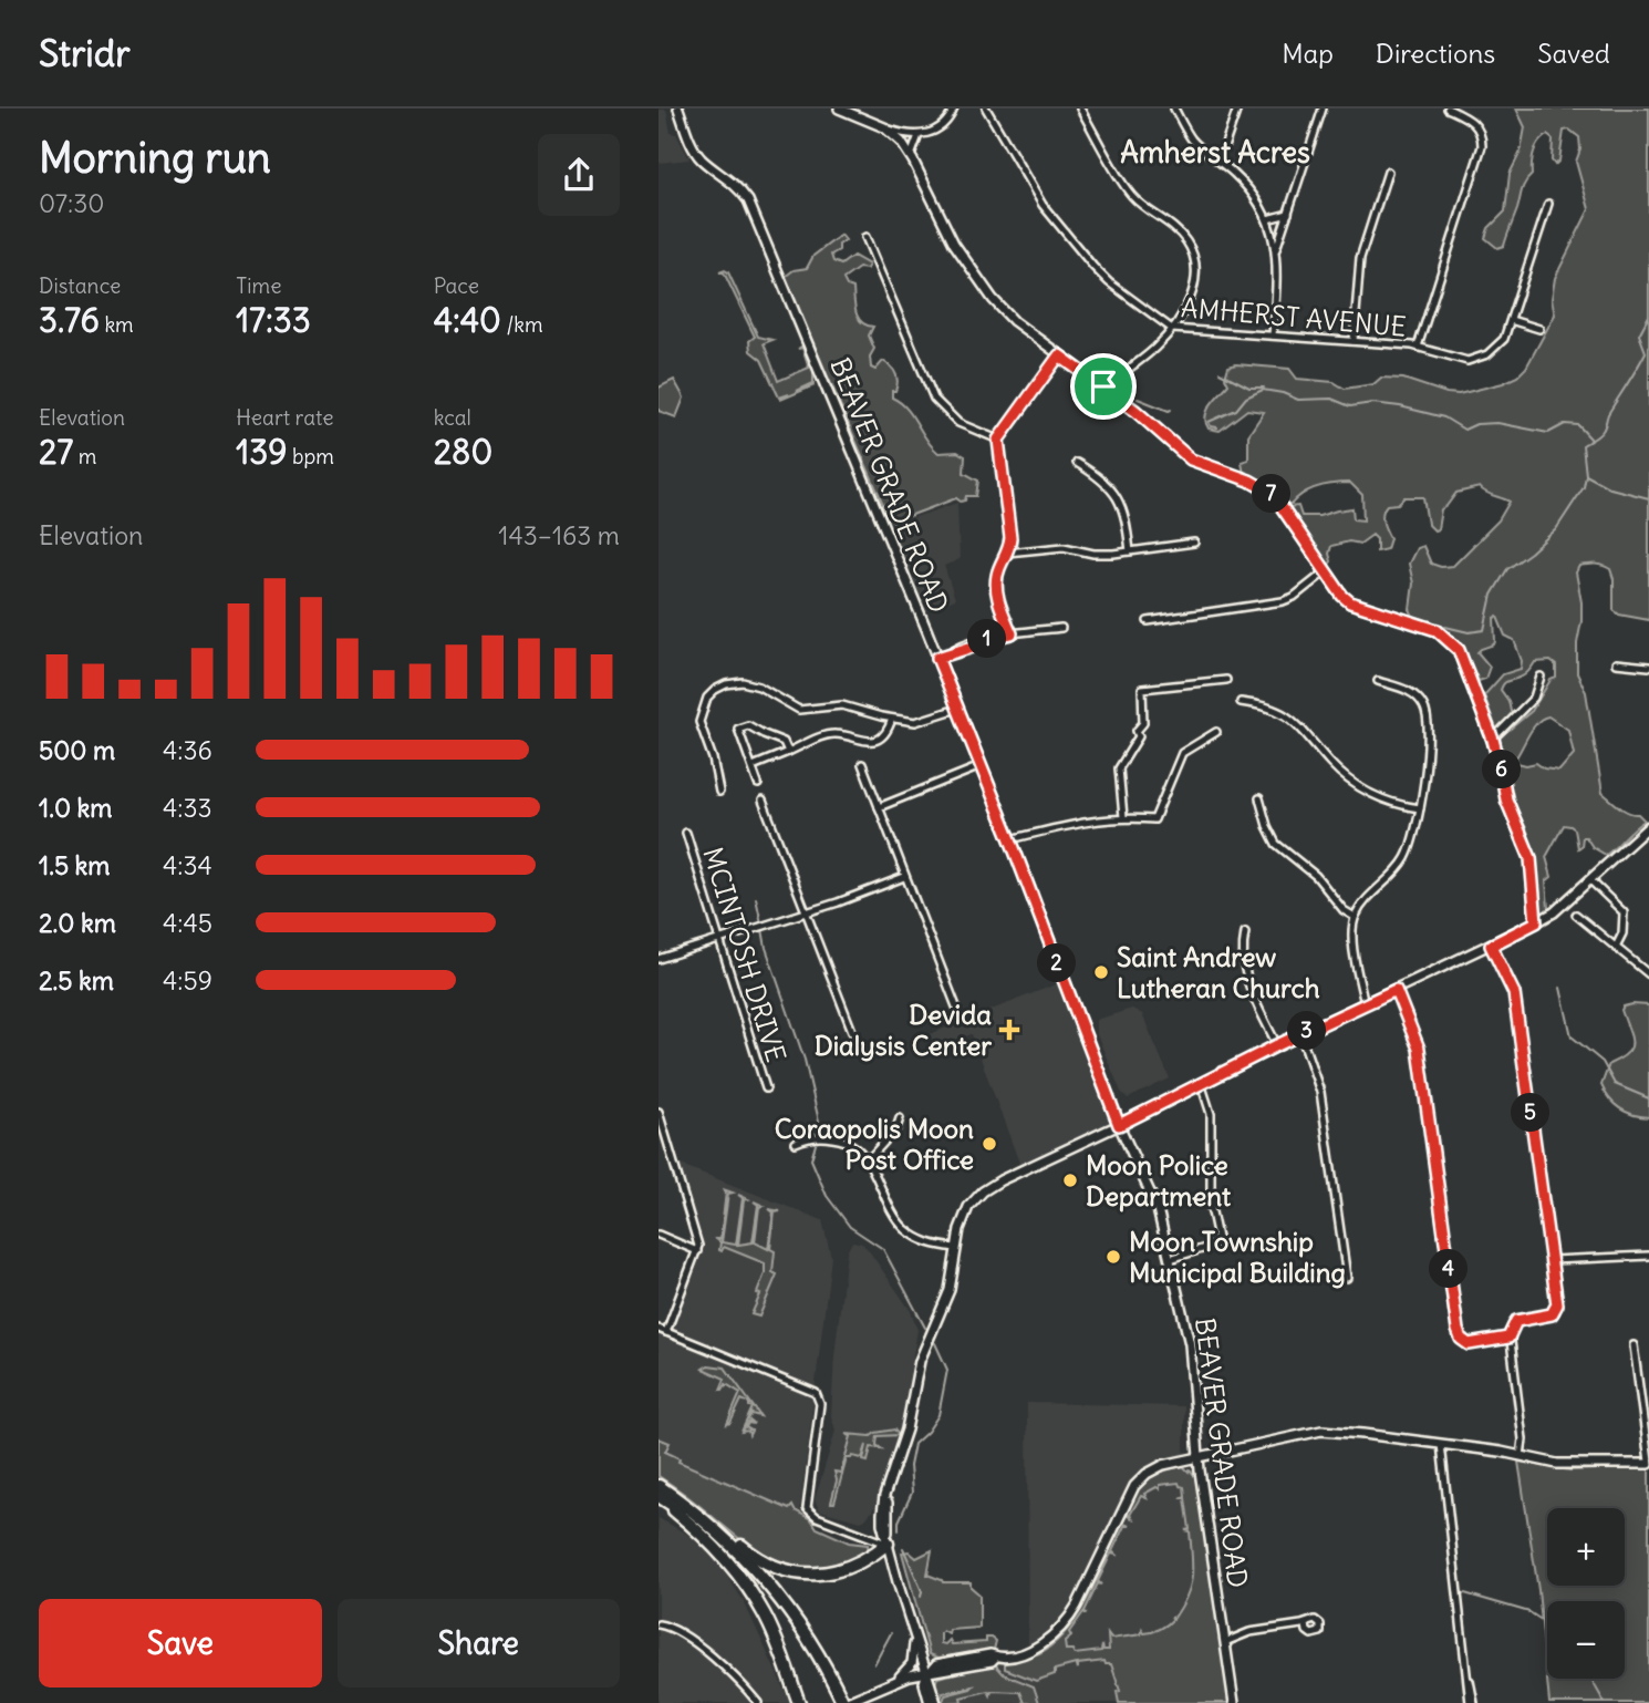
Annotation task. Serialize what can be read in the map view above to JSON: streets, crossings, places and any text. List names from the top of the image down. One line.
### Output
{"streets":{"street":["AMHERST AVENUE","BEAVER GRADE ROAD","MCINTOSH DRIVE"]},"districts":["Amherst Acres"],"places":{"other":["Saint Andrew Lutheran Church","Coraopolis Moon Post Office","Moon Police Department","Moon Township Municipal Building"],"health":["Devida Dialysis Center"]},"page":{"header":"Stridr","nav":["Map","Directions","Saved"],"heading":["Morning run","07:30"],"stats":[["Distance","3.76 km"],["Time","17:33"],["Pace","4:40 /km"],["Elevation","27 m"],["Heart rate","139 bpm"],["kcal","280"]],"pins":["7","1","6","2","3","5","4"],"chart":["Elevation","143–163 m"],"list":[{"name":"500 m","note":"4:36"},{"name":"1.0 km","note":"4:33"},{"name":"1.5 km","note":"4:34"},{"name":"2.0 km","note":"4:45"},{"name":"2.5 km","note":"4:59"}],"map_buttons":["+","−"],"buttons":["Save","Share"]}}
